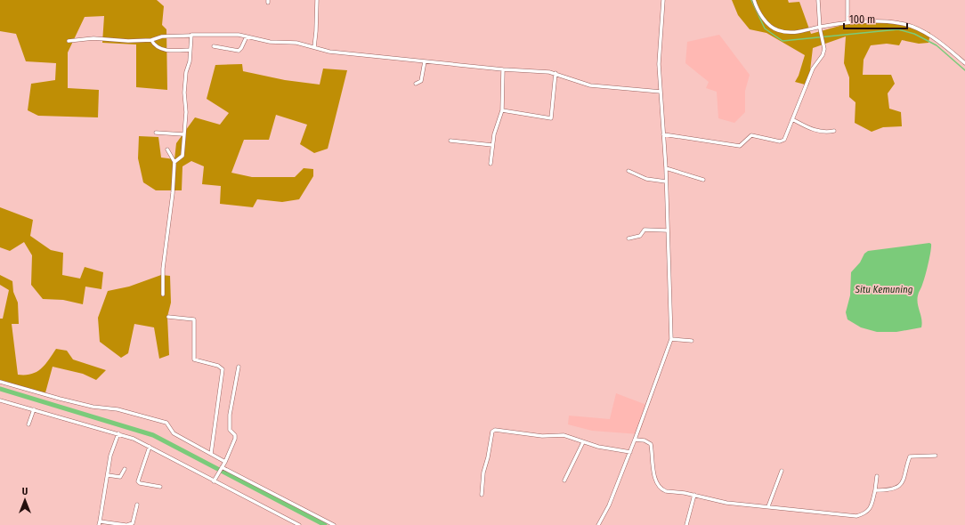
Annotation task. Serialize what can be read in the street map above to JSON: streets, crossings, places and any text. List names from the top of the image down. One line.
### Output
{"water":["Situ Kemuning"],"scale_bar":"100 m","north":"top"}
